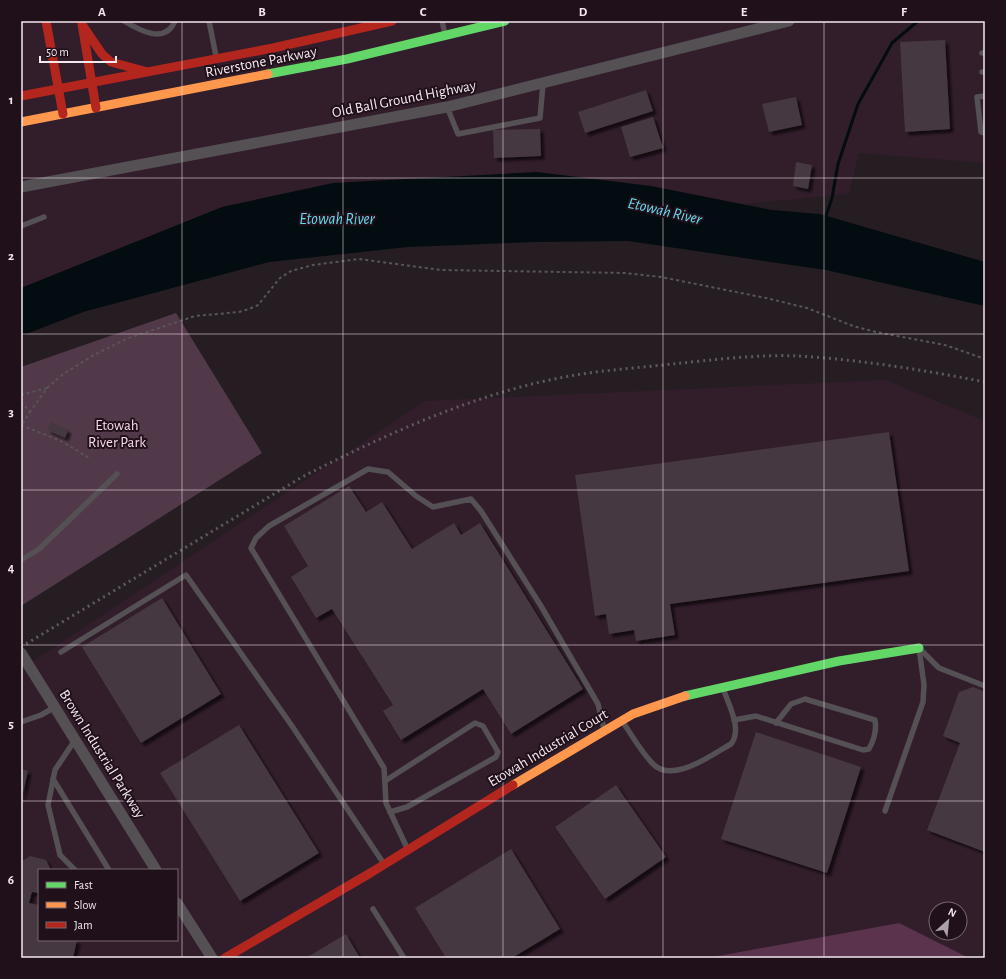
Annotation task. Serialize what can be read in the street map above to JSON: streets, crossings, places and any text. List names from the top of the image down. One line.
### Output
{"streets":{"main road":["Riverstone Parkway","Etowah Industrial Court"],"street":["Old Ball Ground Highway","Brown Industrial Parkway"]},"water":["Etowah River"],"parks":["Etowah River Park"],"legend":["Fast","Slow","Jam"],"scale_bar":"50 m","north":"top right","grid":{"columns":["A","B","C","D","E","F"],"rows":["1","2","3","4","5","6"]}}
